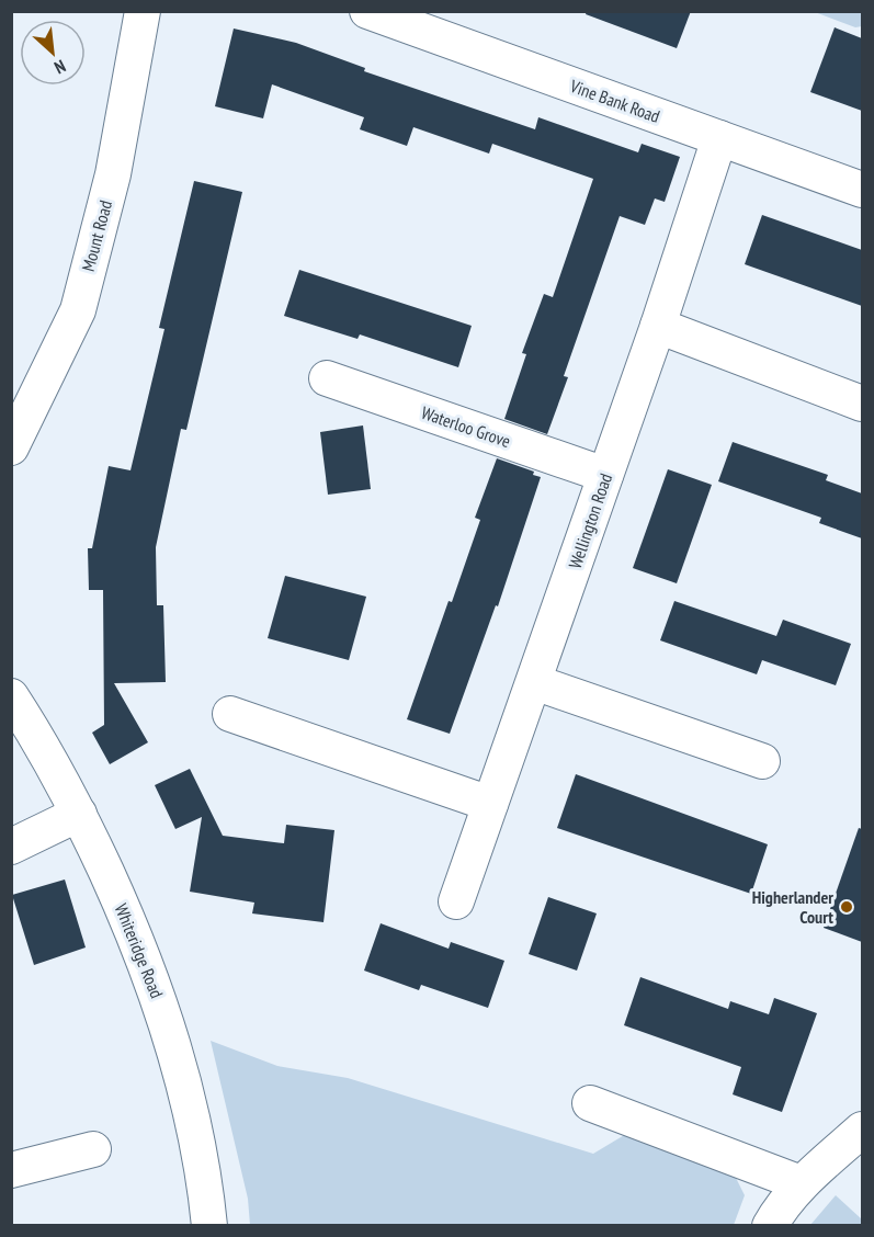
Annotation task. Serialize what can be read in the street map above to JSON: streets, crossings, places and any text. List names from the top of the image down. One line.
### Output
{"streets":{"street":["Vine Bank Road","Mount Road","Waterloo Grove","Wellington Road","Whiteridge Road"]},"crossings":[["Vine Bank Road","Wellington Road"],["Waterloo Grove","Wellington Road"]],"places":["Higherlander Court"],"north":"bottom right"}
